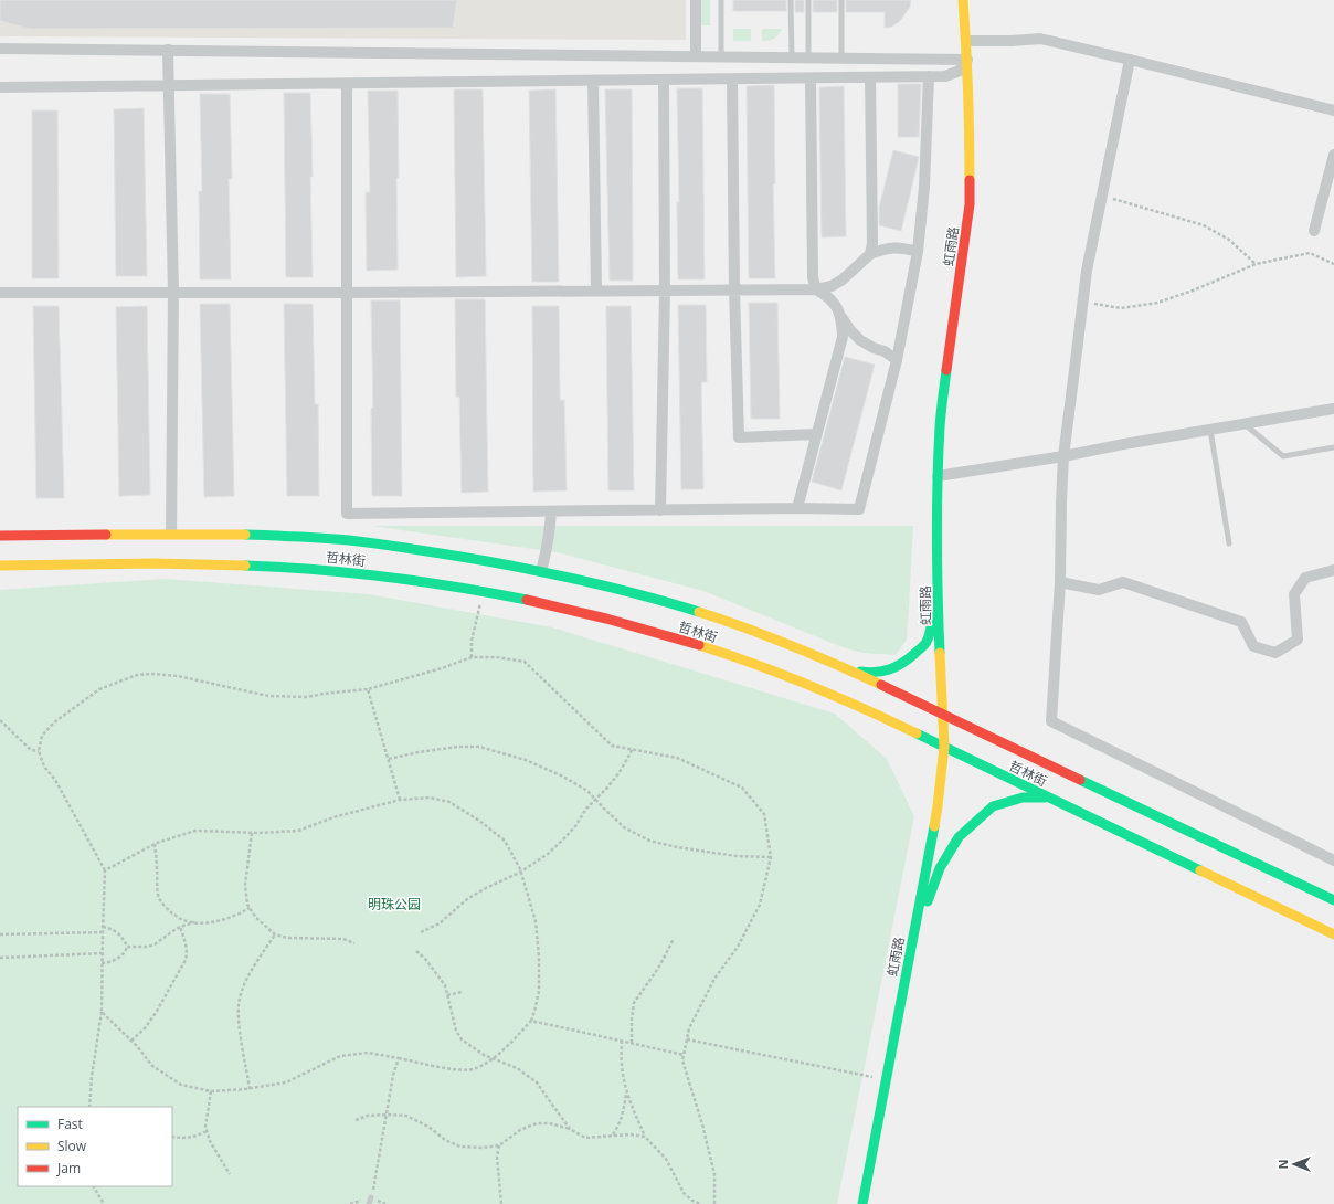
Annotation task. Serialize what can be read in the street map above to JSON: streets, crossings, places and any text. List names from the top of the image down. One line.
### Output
{"streets":{"street":["虹雨路","哲林街"]},"crossings":[["虹雨路","哲林街"]],"parks":["明珠公园"],"legend":["Fast","Slow","Jam"],"north":"left"}
